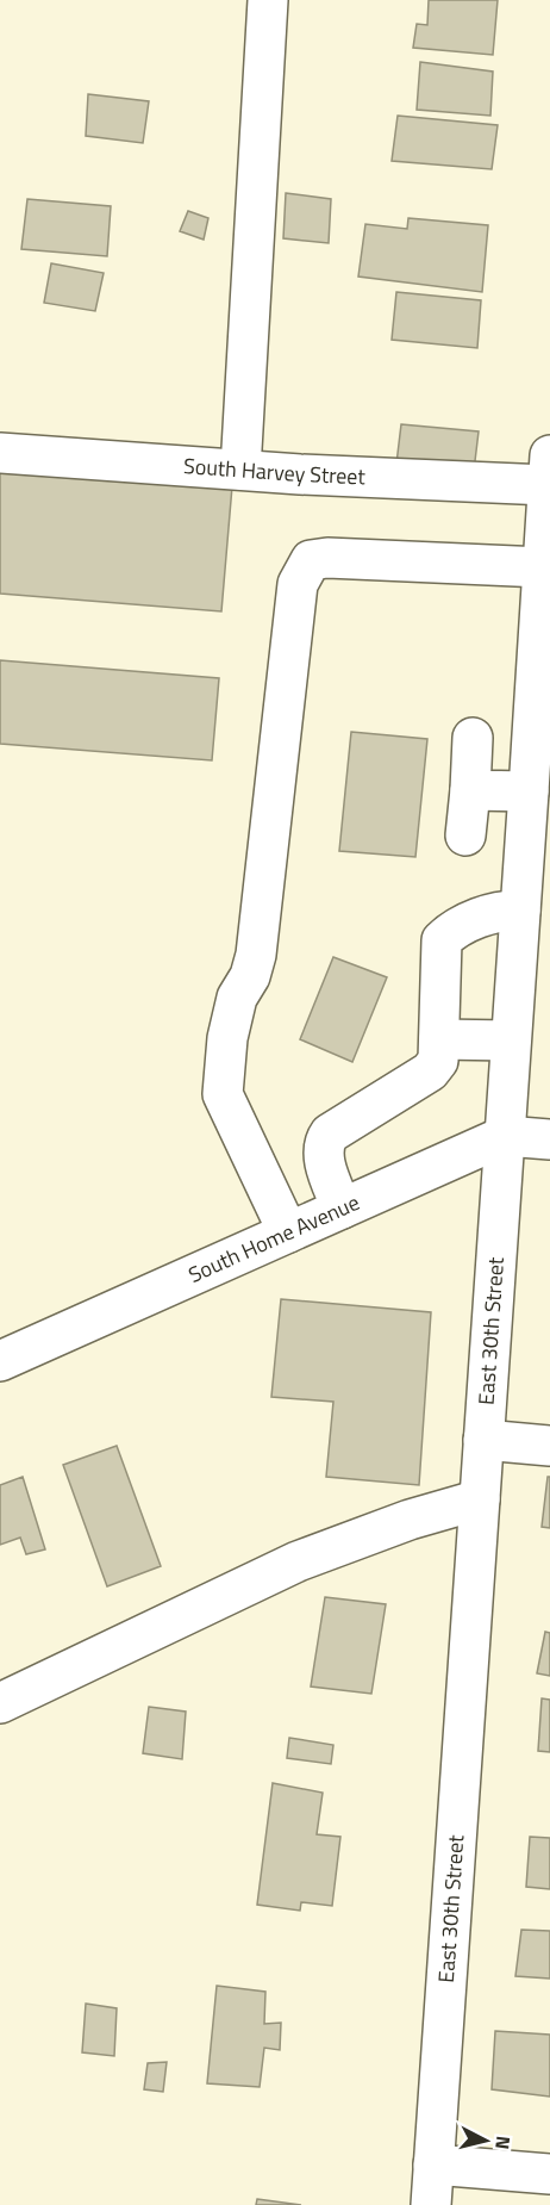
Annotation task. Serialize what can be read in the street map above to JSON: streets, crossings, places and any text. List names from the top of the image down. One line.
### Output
{"streets":{"street":["South Harvey Street","South Home Avenue","East 30th Street"]},"crossings":[["South Harvey Street","East 30th Street"],["South Home Avenue","East 30th Street"]],"north":"right"}
